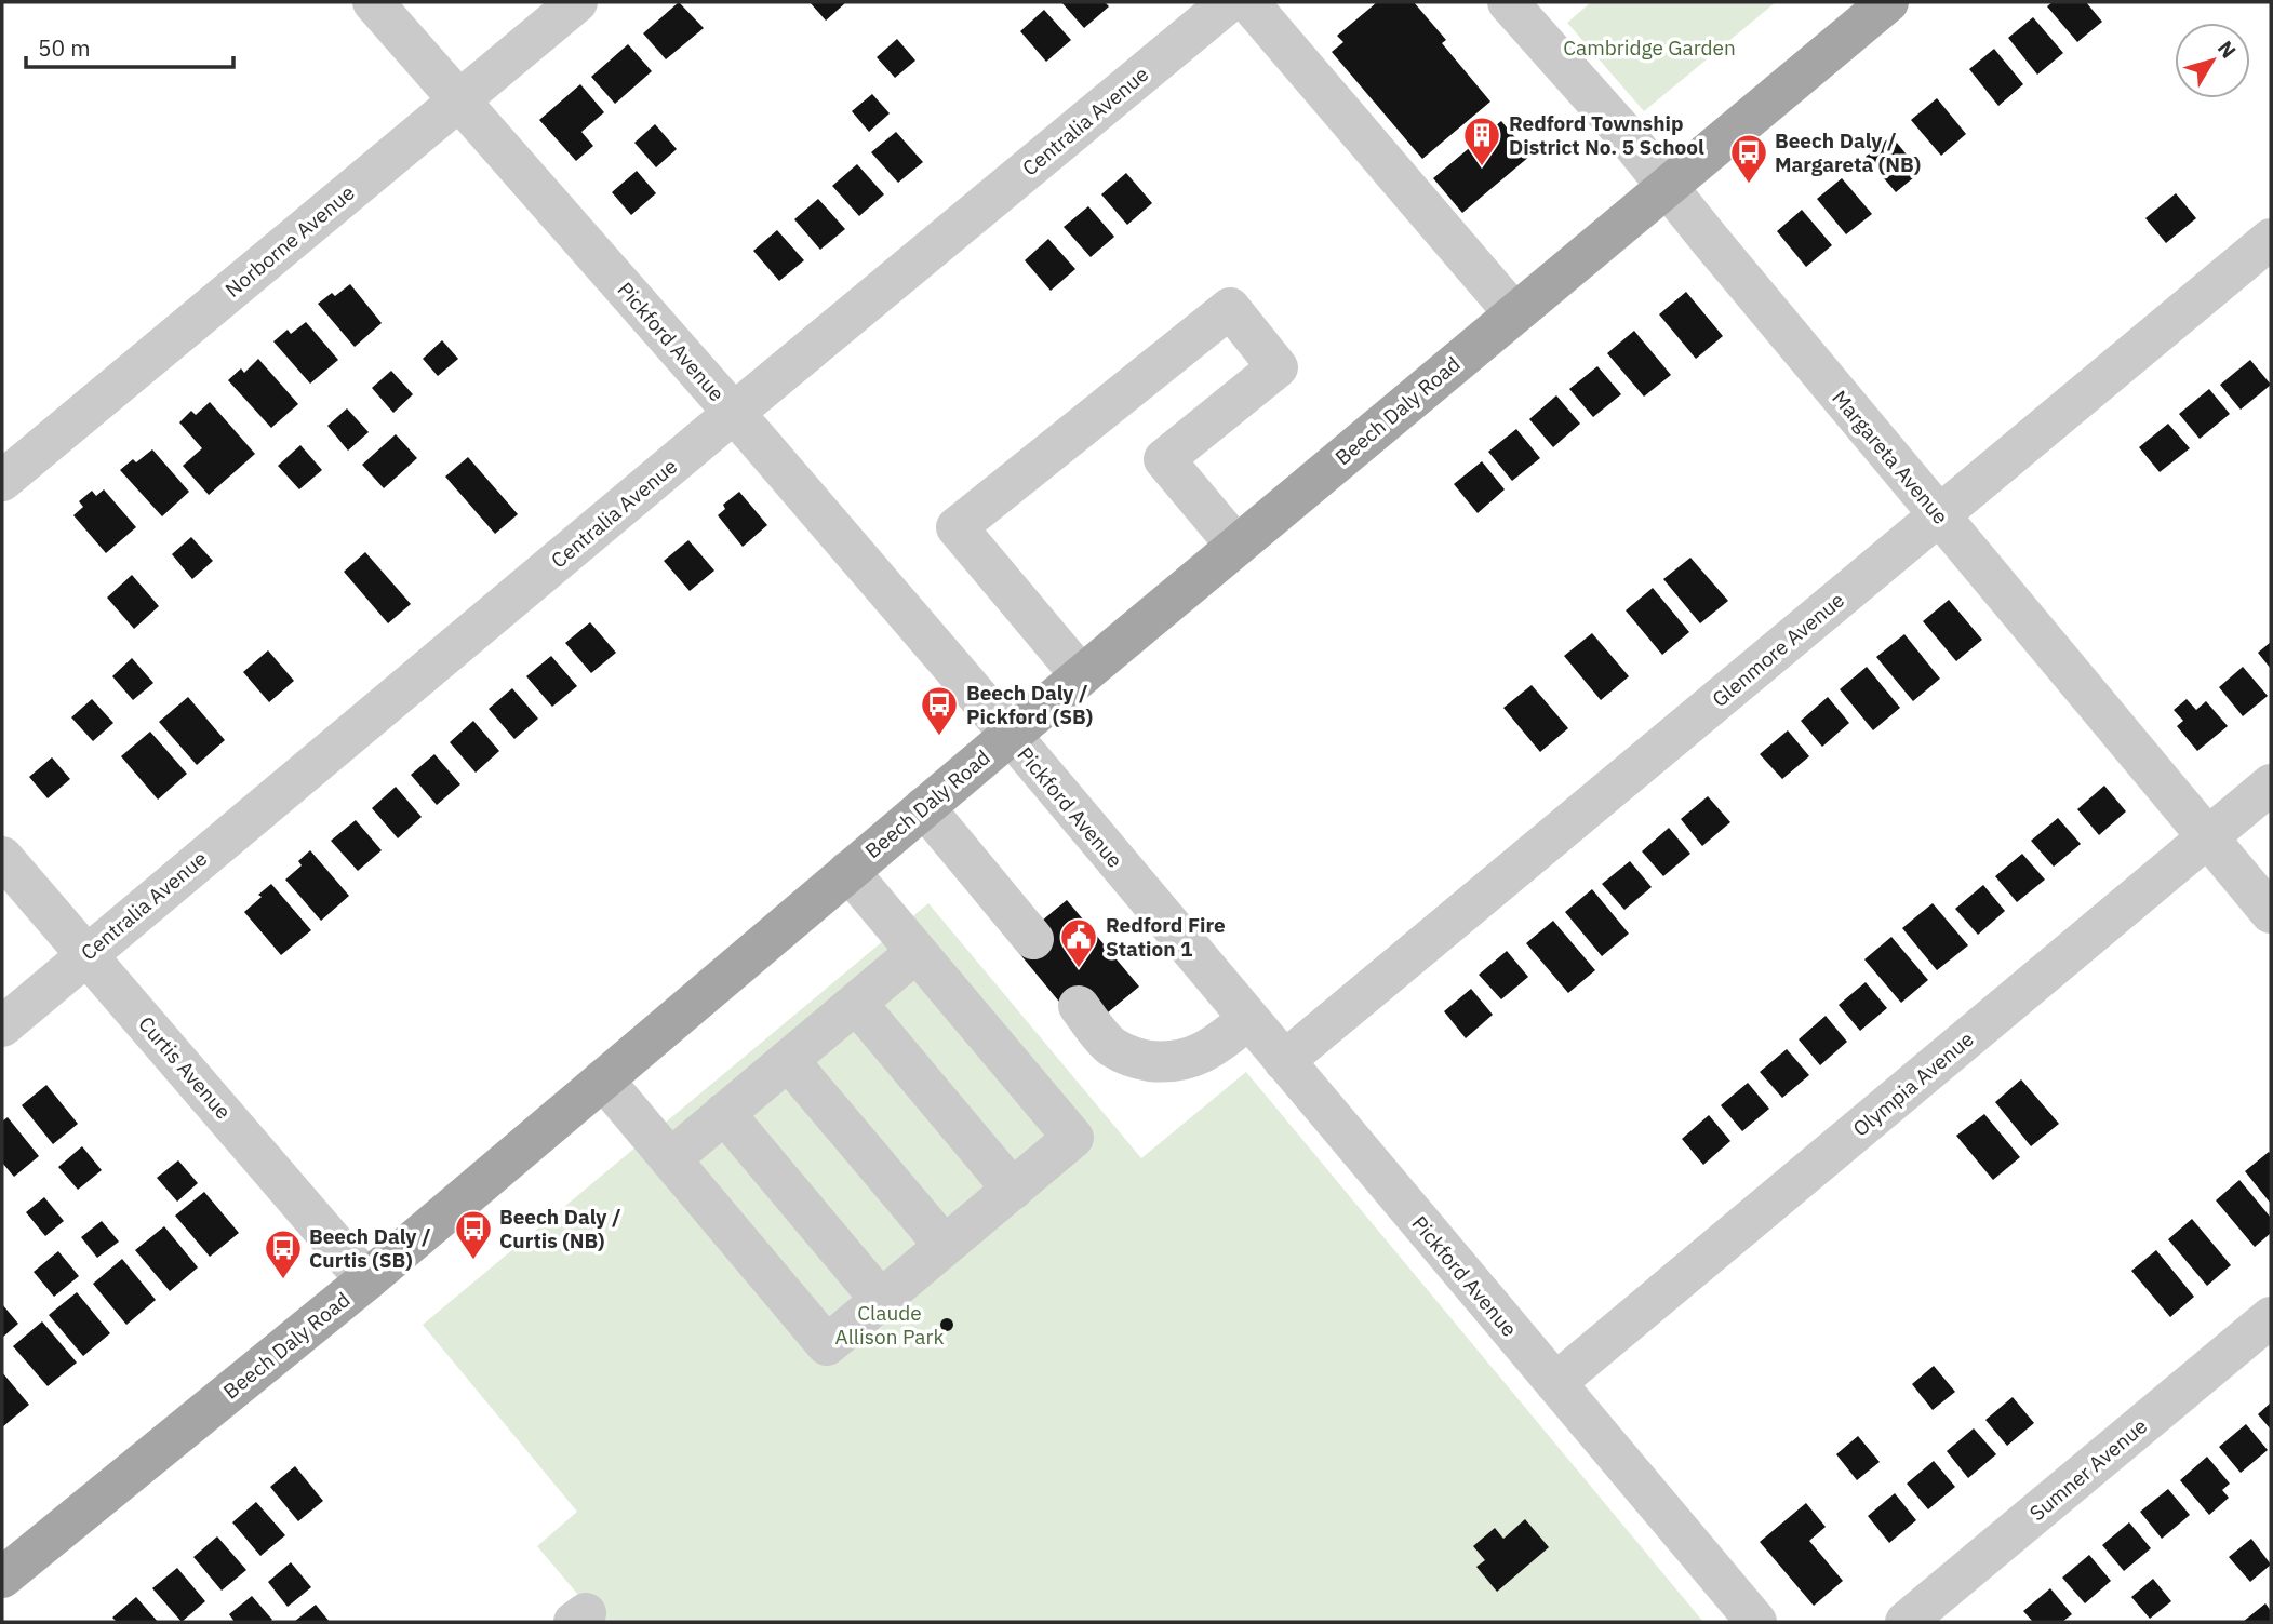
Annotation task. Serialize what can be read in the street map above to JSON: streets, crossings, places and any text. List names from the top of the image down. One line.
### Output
{"streets":{"main road":["Beech Daly Road"],"street":["Centralia Avenue","Norborne Avenue","Pickford Avenue","Margareta Avenue","Glenmore Avenue","Curtis Avenue","Olympia Avenue","Sumner Avenue"]},"crossings":[["Centralia Avenue","Pickford Avenue"],["Centralia Avenue","Curtis Avenue"],["Norborne Avenue","Pickford Avenue"],["Pickford Avenue","Beech Daly Road"],["Pickford Avenue","Glenmore Avenue"],["Pickford Avenue","Olympia Avenue"],["Beech Daly Road","Margareta Avenue"],["Beech Daly Road","Curtis Avenue"],["Margareta Avenue","Glenmore Avenue"],["Margareta Avenue","Olympia Avenue"]],"parks":["Cambridge Garden","Claude Allison Park"],"places":{"building":["Redford Township District No. 5 School"],"bus stop":["Beech Daly / Margareta (NB)","Beech Daly / Pickford (SB)","Beech Daly / Curtis (NB)","Beech Daly / Curtis (SB)"],"public building":["Redford Fire Station 1"]},"scale_bar":"50 m","north":"top right"}
